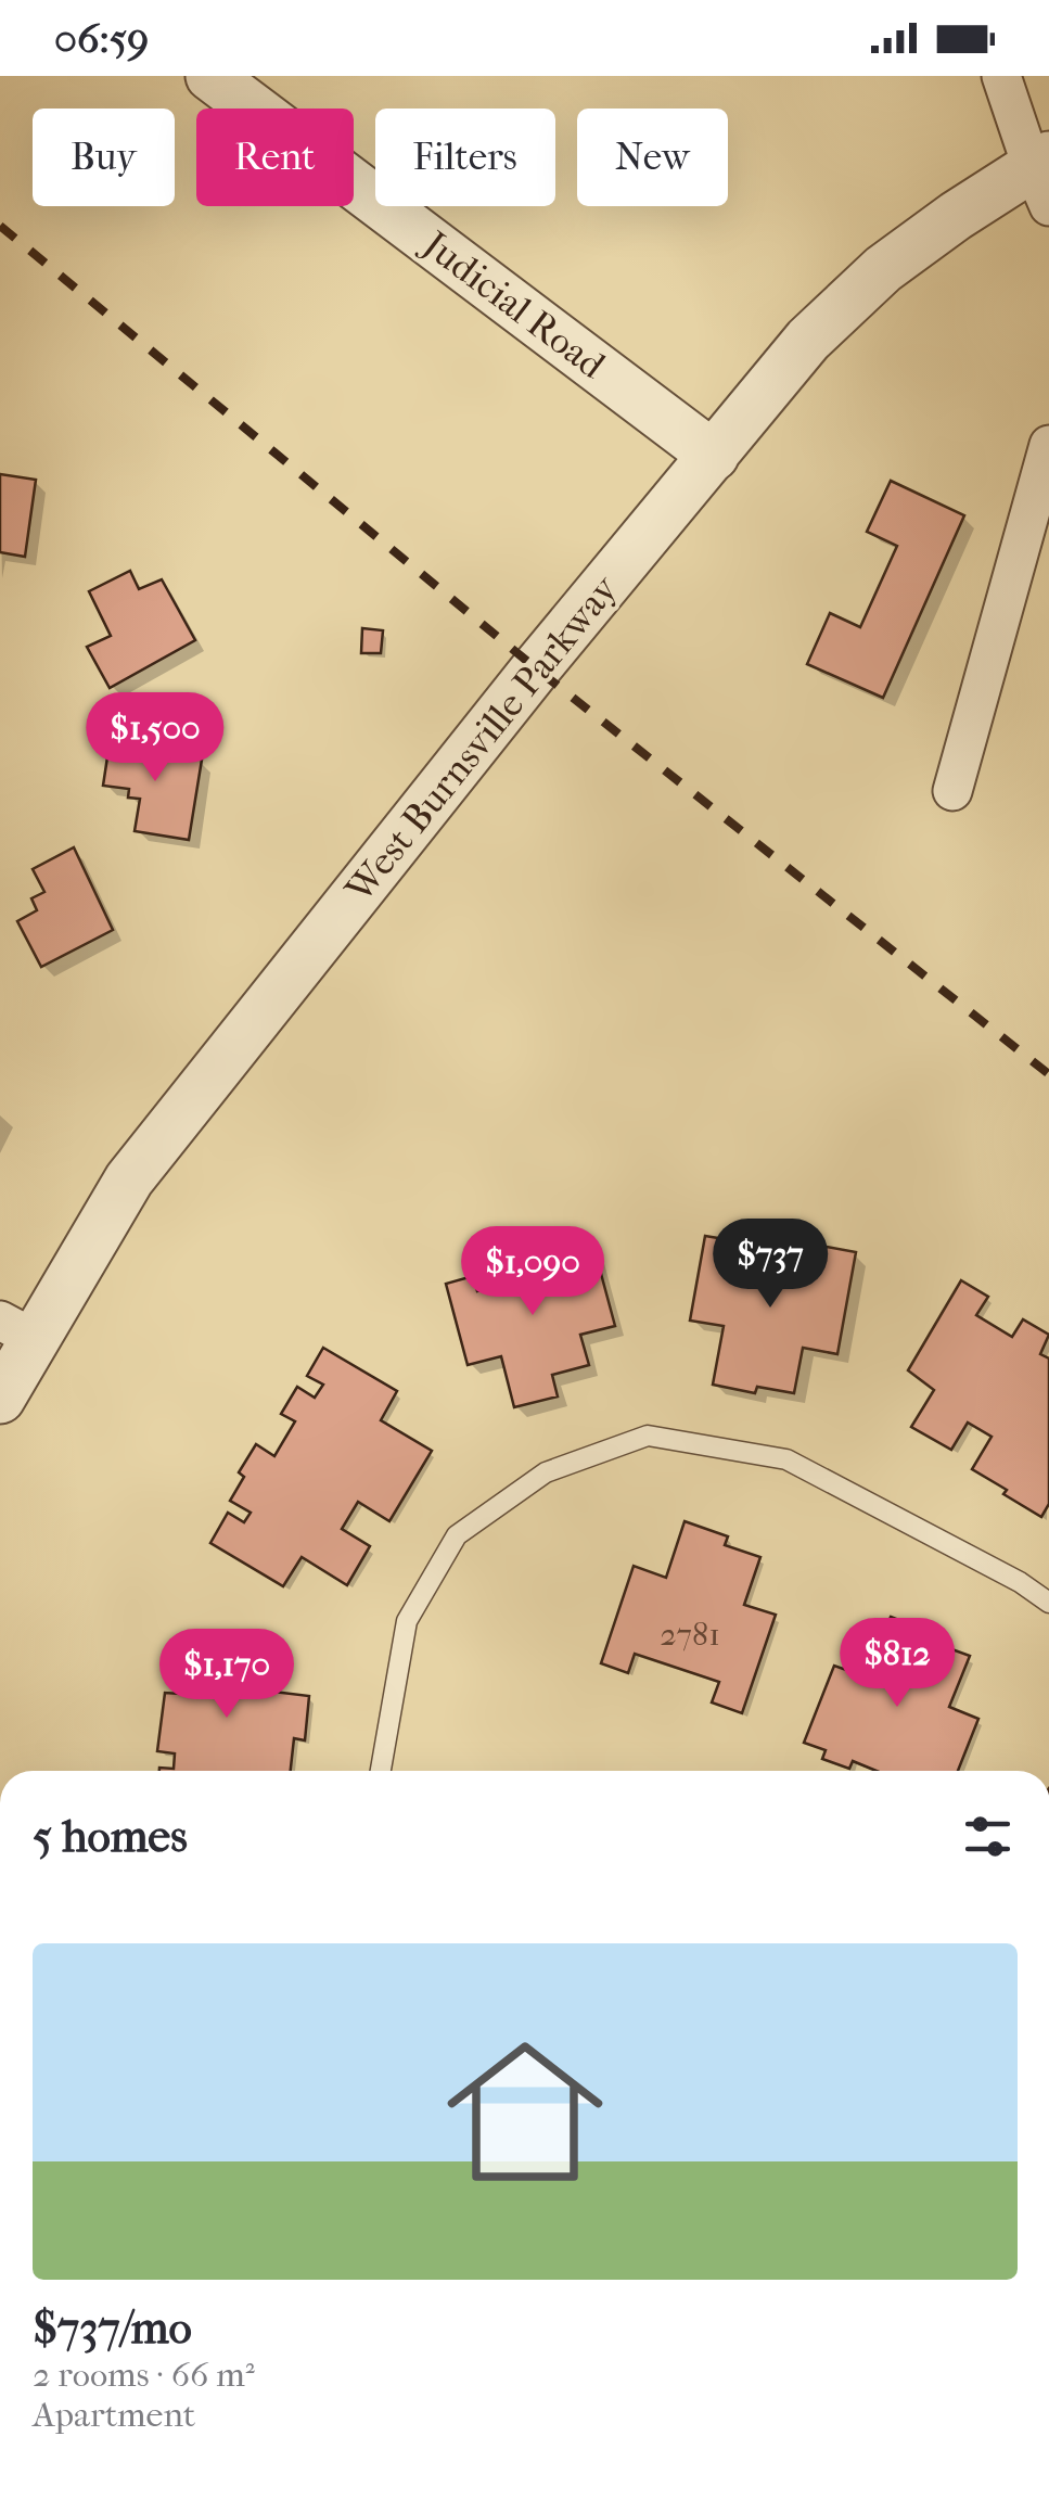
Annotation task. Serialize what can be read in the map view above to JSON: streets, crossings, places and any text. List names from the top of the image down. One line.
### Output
{"streets":{"street":["Judicial Road","West Burnsville Parkway"]},"crossings":[["Judicial Road","West Burnsville Parkway"]],"house_numbers":["2781"],"page":{"status":"06:59","chip":["Buy","Rent","Filters","New"],"price":["$1,500","$737","$1,090","$812","$1,170"],"heading":"5 homes","list":[{"name":"$737/mo","note":"2 rooms · 66 m² · Apartment"}]}}
